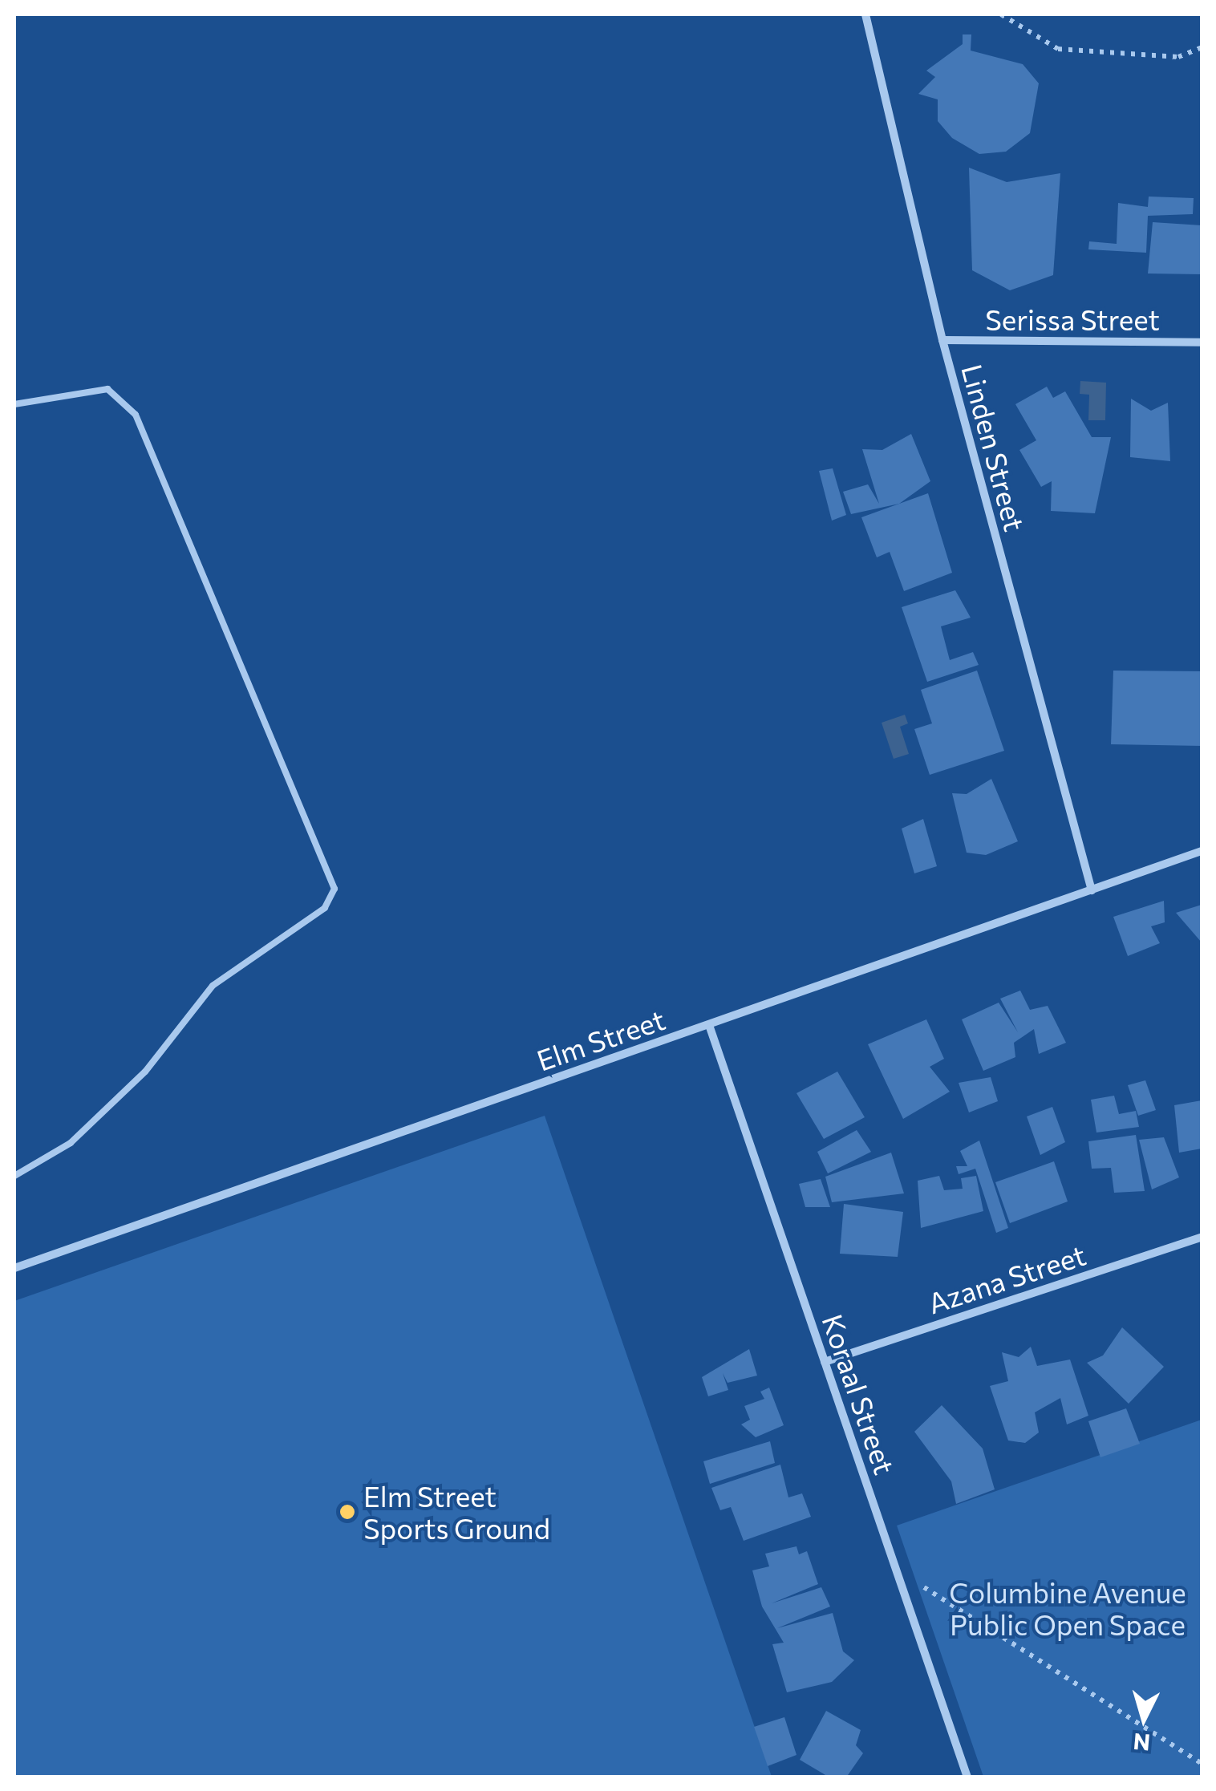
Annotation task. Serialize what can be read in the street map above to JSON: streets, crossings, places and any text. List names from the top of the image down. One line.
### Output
{"streets":{"street":["Serissa Street","Linden Street","Elm Street","Azana Street","Koraal Street"]},"crossings":[["Serissa Street","Linden Street"],["Linden Street","Elm Street"],["Elm Street","Koraal Street"],["Azana Street","Koraal Street"]],"parks":["Columbine Avenue Public Open Space"],"places":["Elm Street Sports Ground"],"north":"bottom"}
